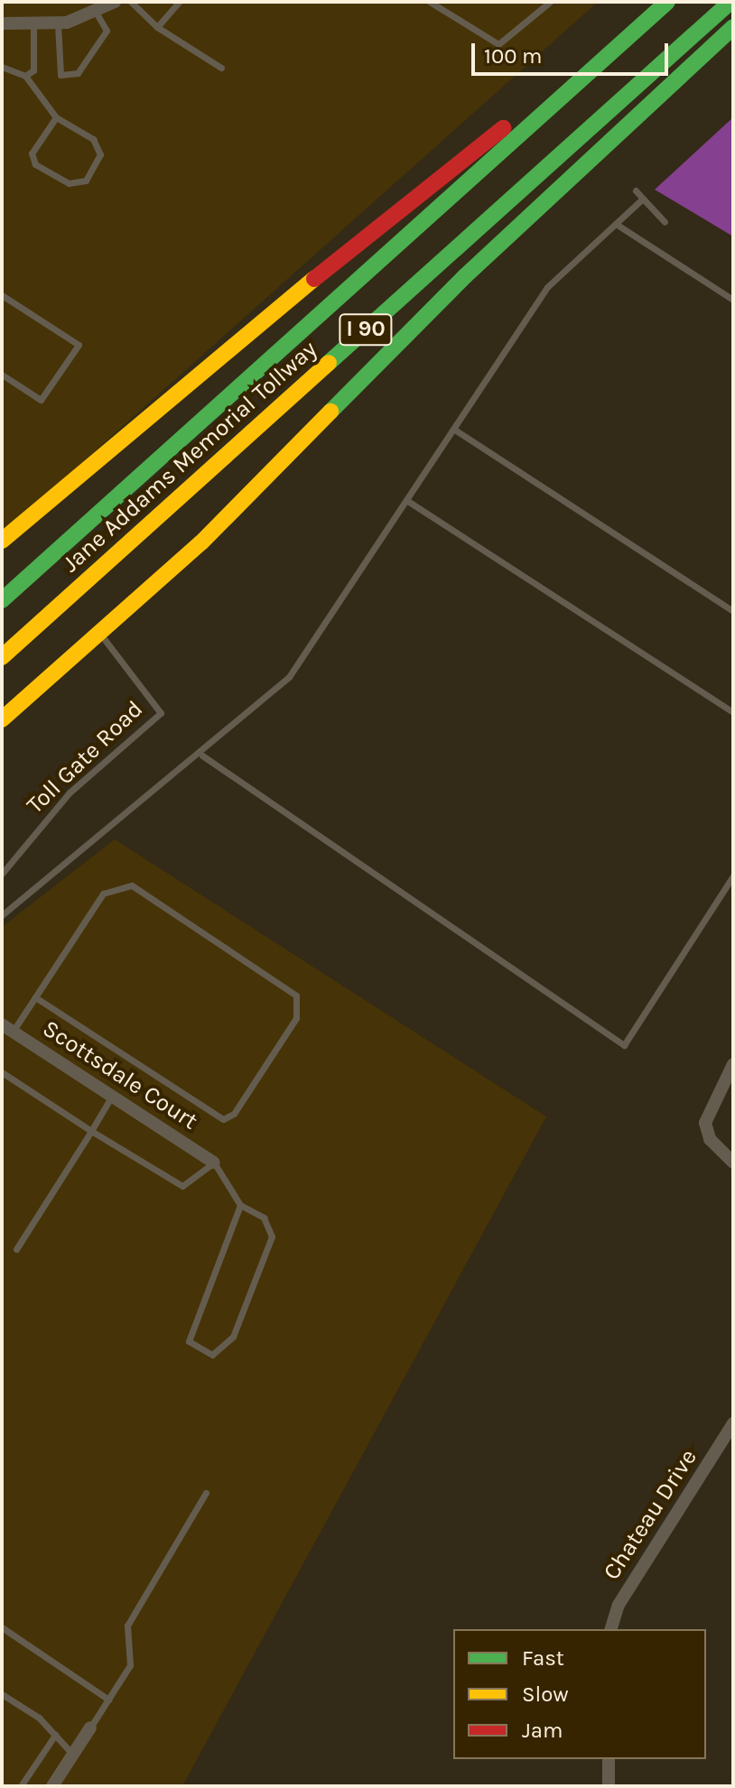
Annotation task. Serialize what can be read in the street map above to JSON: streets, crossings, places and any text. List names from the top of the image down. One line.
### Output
{"streets":{"highway":["I 90","Jane Addams Memorial Tollway"],"street":["Scottsdale Court","Chateau Drive"],"lane":["Toll Gate Road"]},"legend":["Fast","Slow","Jam"],"scale_bar":"100 m"}
